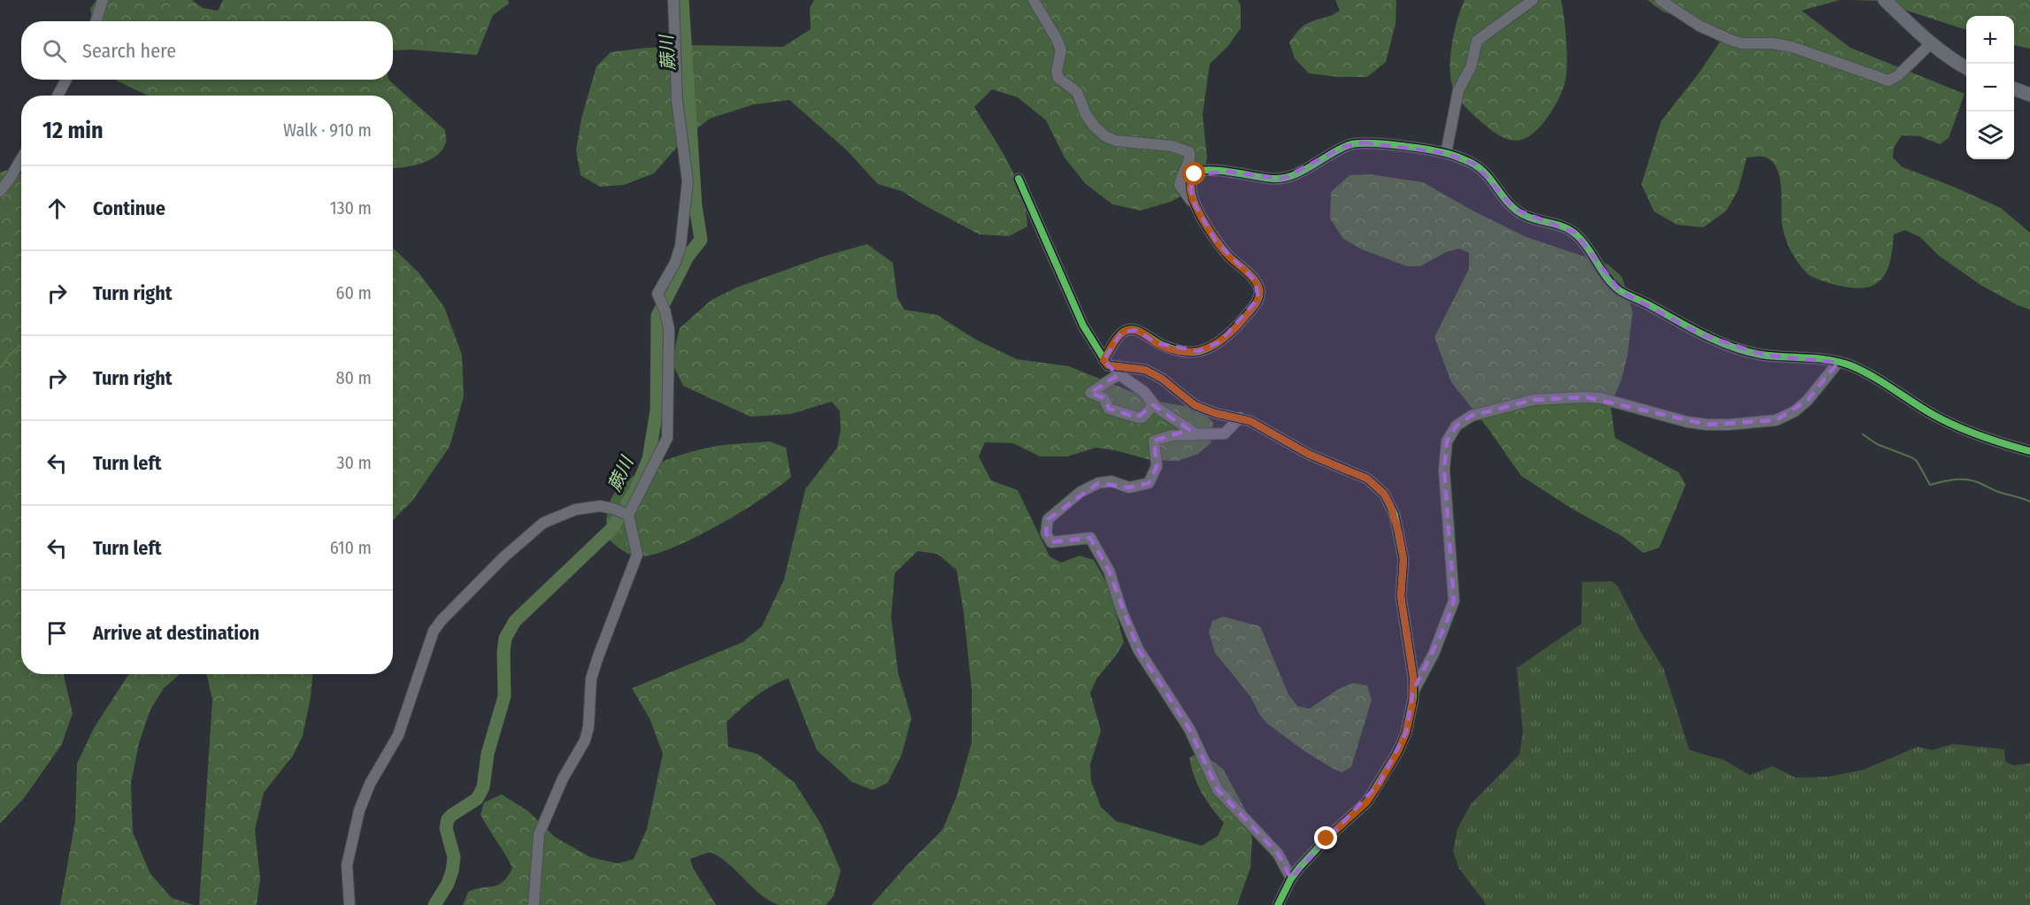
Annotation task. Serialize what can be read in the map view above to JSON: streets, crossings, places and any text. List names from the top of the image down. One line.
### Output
{"water":["蕨川"],"page":{"map_buttons":["+","−"],"search":"Search here","heading":["12 min","Walk · 910 m"],"list":[["Continue","130 m"],["Turn right","60 m"],["Turn right","80 m"],["Turn left","30 m"],["Turn left","610 m"],"Arrive at destination"]}}
